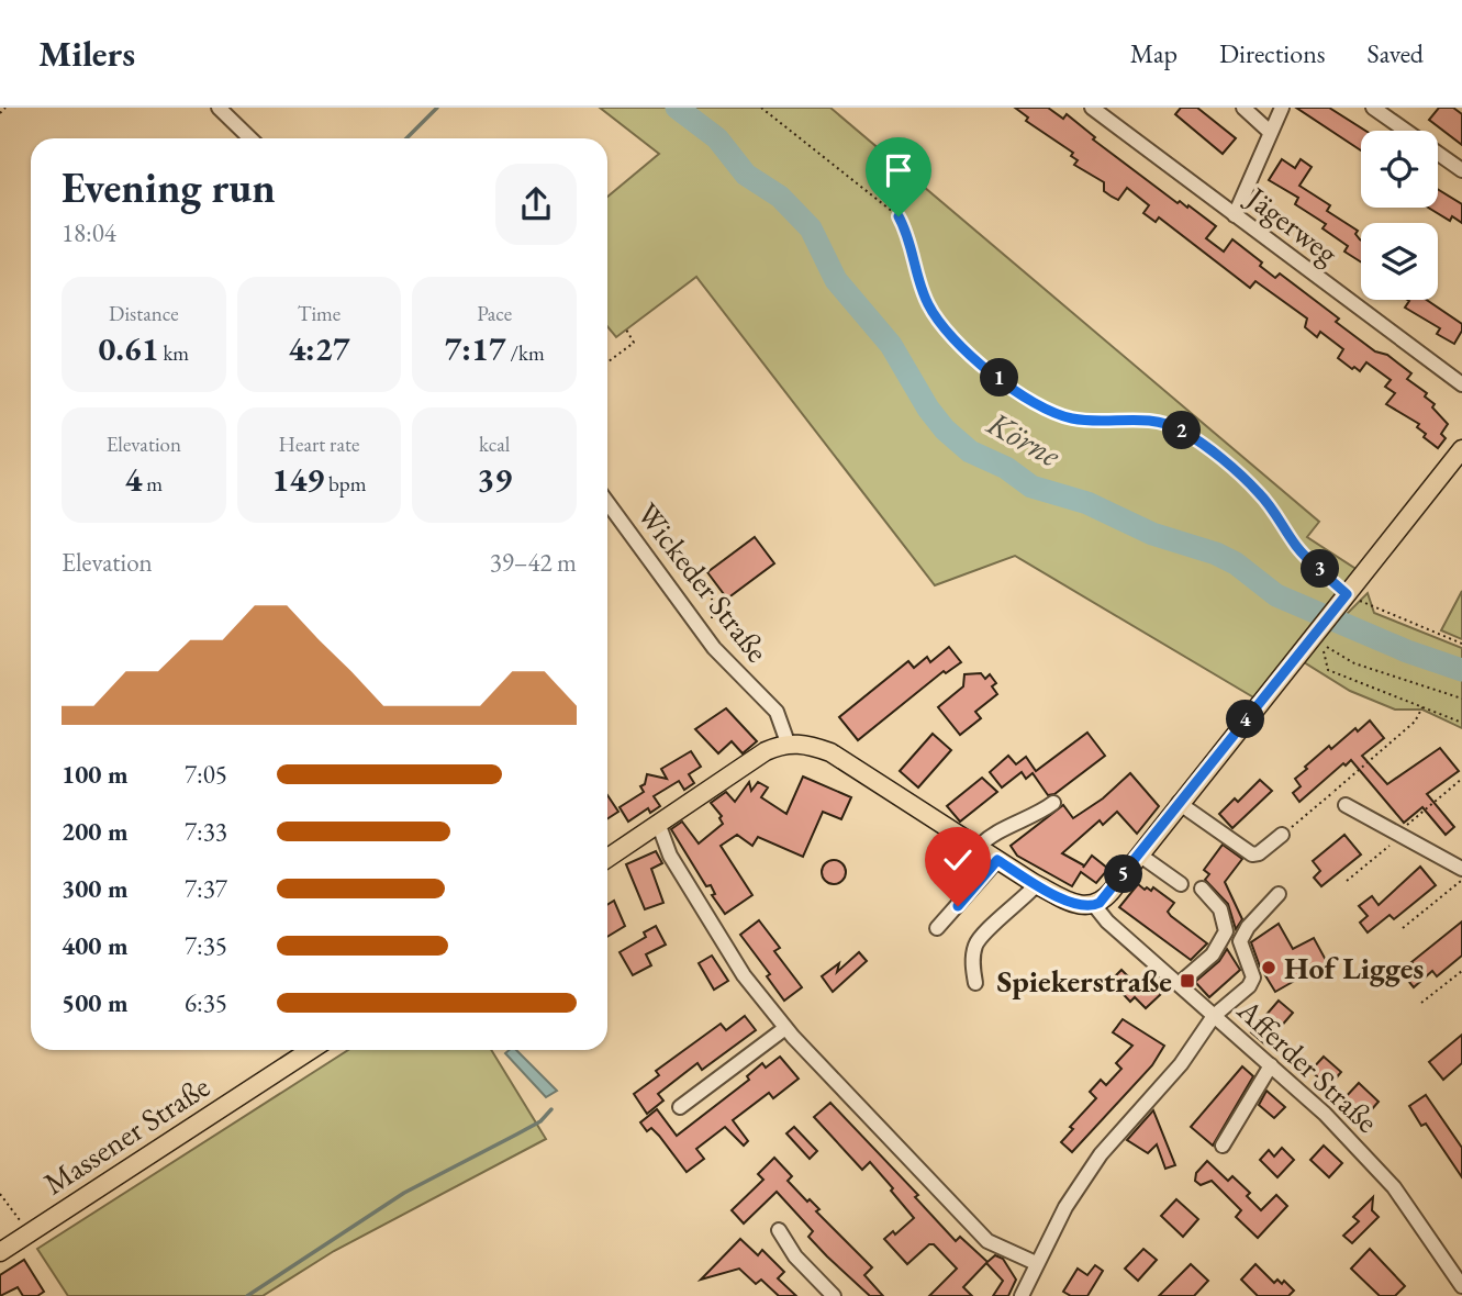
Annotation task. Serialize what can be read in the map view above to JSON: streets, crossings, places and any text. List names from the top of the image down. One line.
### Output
{"streets":{"main road":["Massener Straße"],"street":["Jägerweg","Wickeder Straße","Afferder Straße"]},"water":["Körne"],"places":{"other":["Hof Ligges"],"transit":["Spiekerstraße"]},"page":{"header":"Milers","nav":["Map","Directions","Saved"],"heading":["Evening run","18:04"],"stats":[["Distance","0.61 km"],["Time","4:27"],["Pace","7:17 /km"],["Elevation","4 m"],["Heart rate","149 bpm"],["kcal","39"]],"pins":["1","2","3","4","5"],"chart":["Elevation","39–42 m"],"list":[{"name":"100 m","note":"7:05"},{"name":"200 m","note":"7:33"},{"name":"300 m","note":"7:37"},{"name":"400 m","note":"7:35"},{"name":"500 m","note":"6:35"}]}}
